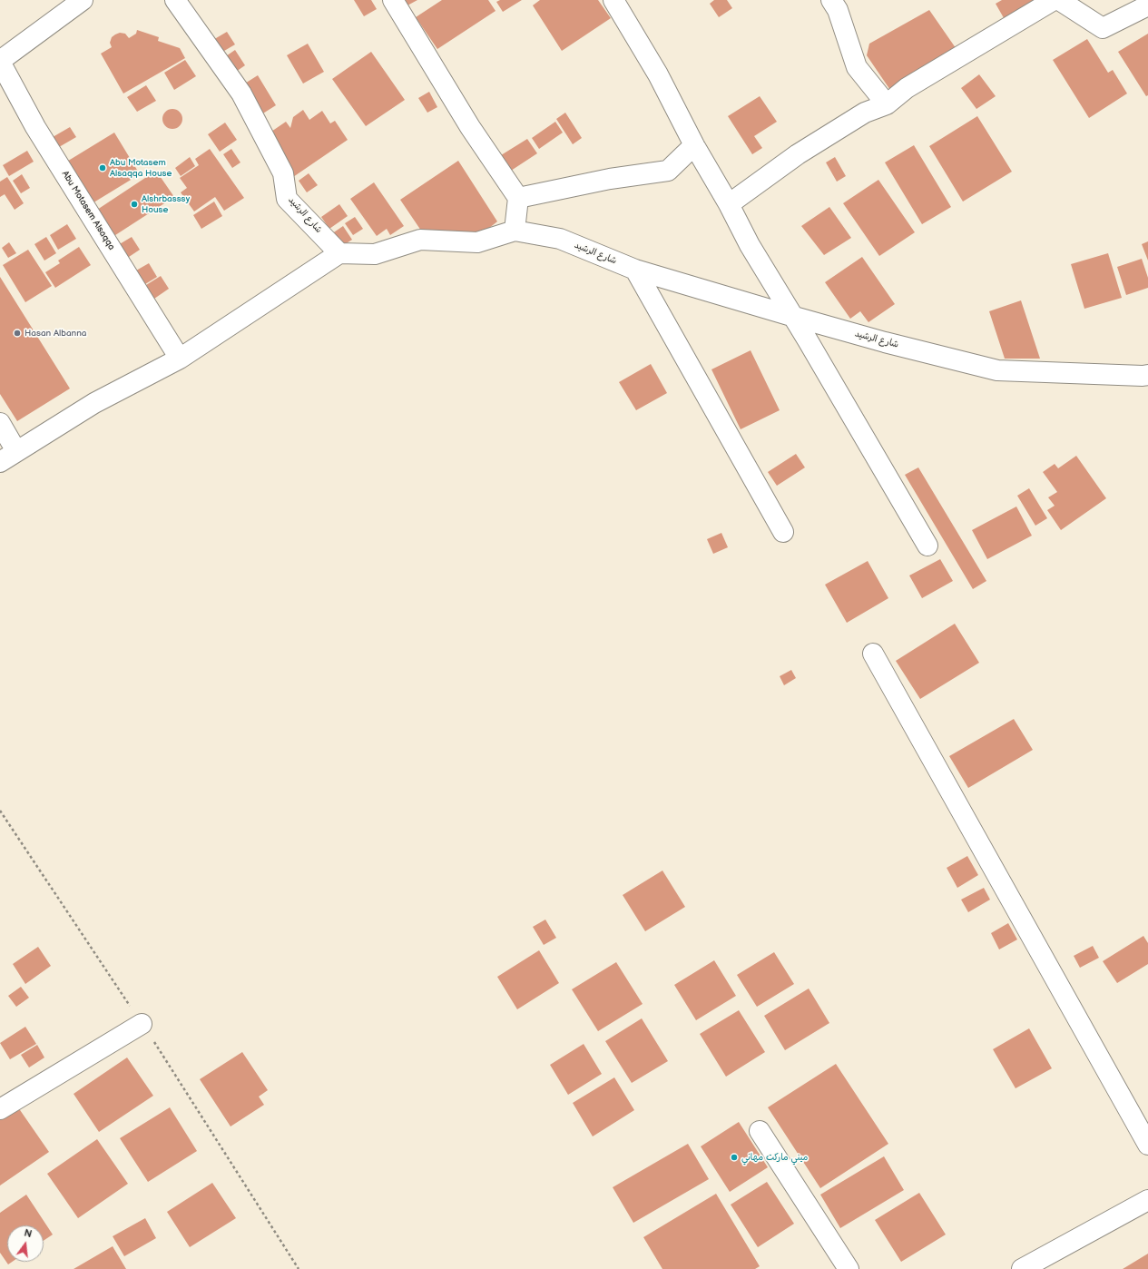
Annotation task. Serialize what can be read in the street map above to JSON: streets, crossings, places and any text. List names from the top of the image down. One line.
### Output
{"streets":{"street":["Abu Motasem Alsaqqa","شارع الرشيد"]},"places":["Abu Motasem Alsaqqa House","Alshrbasssy House","Hasan Albanna","ميني ماركت مهاني"],"north":"top"}
